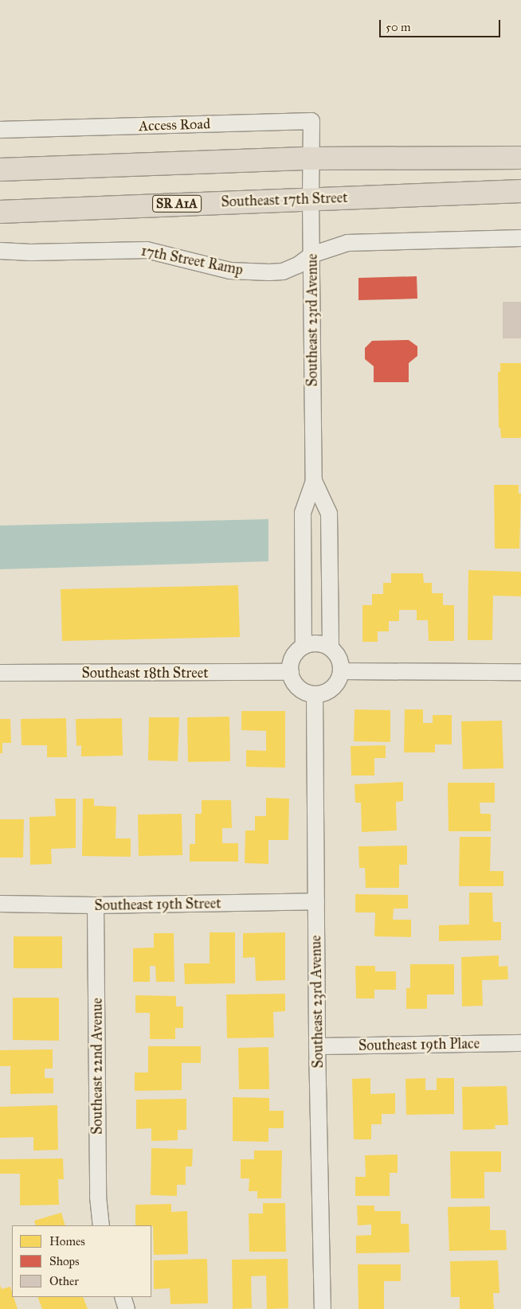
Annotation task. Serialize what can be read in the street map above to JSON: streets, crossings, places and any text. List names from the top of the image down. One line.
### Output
{"streets":{"main road":["Southeast 17th Street","SR A1A"],"street":["Access Road","17th Street Ramp","Southeast 23rd Avenue","Southeast 18th Street","Southeast 19th Street","Southeast 19th Place","Southeast 22nd Avenue"]},"crossings":[["Access Road","Southeast 23rd Avenue"],["Southeast 17th Street","Southeast 23rd Avenue"],["17th Street Ramp","Southeast 23rd Avenue"],["Southeast 23rd Avenue","Southeast 18th Street"],["Southeast 23rd Avenue","Southeast 19th Street"],["Southeast 23rd Avenue","Southeast 19th Place"],["Southeast 19th Street","Southeast 22nd Avenue"]],"legend":["Homes","Shops","Other"],"scale_bar":"50 m"}
